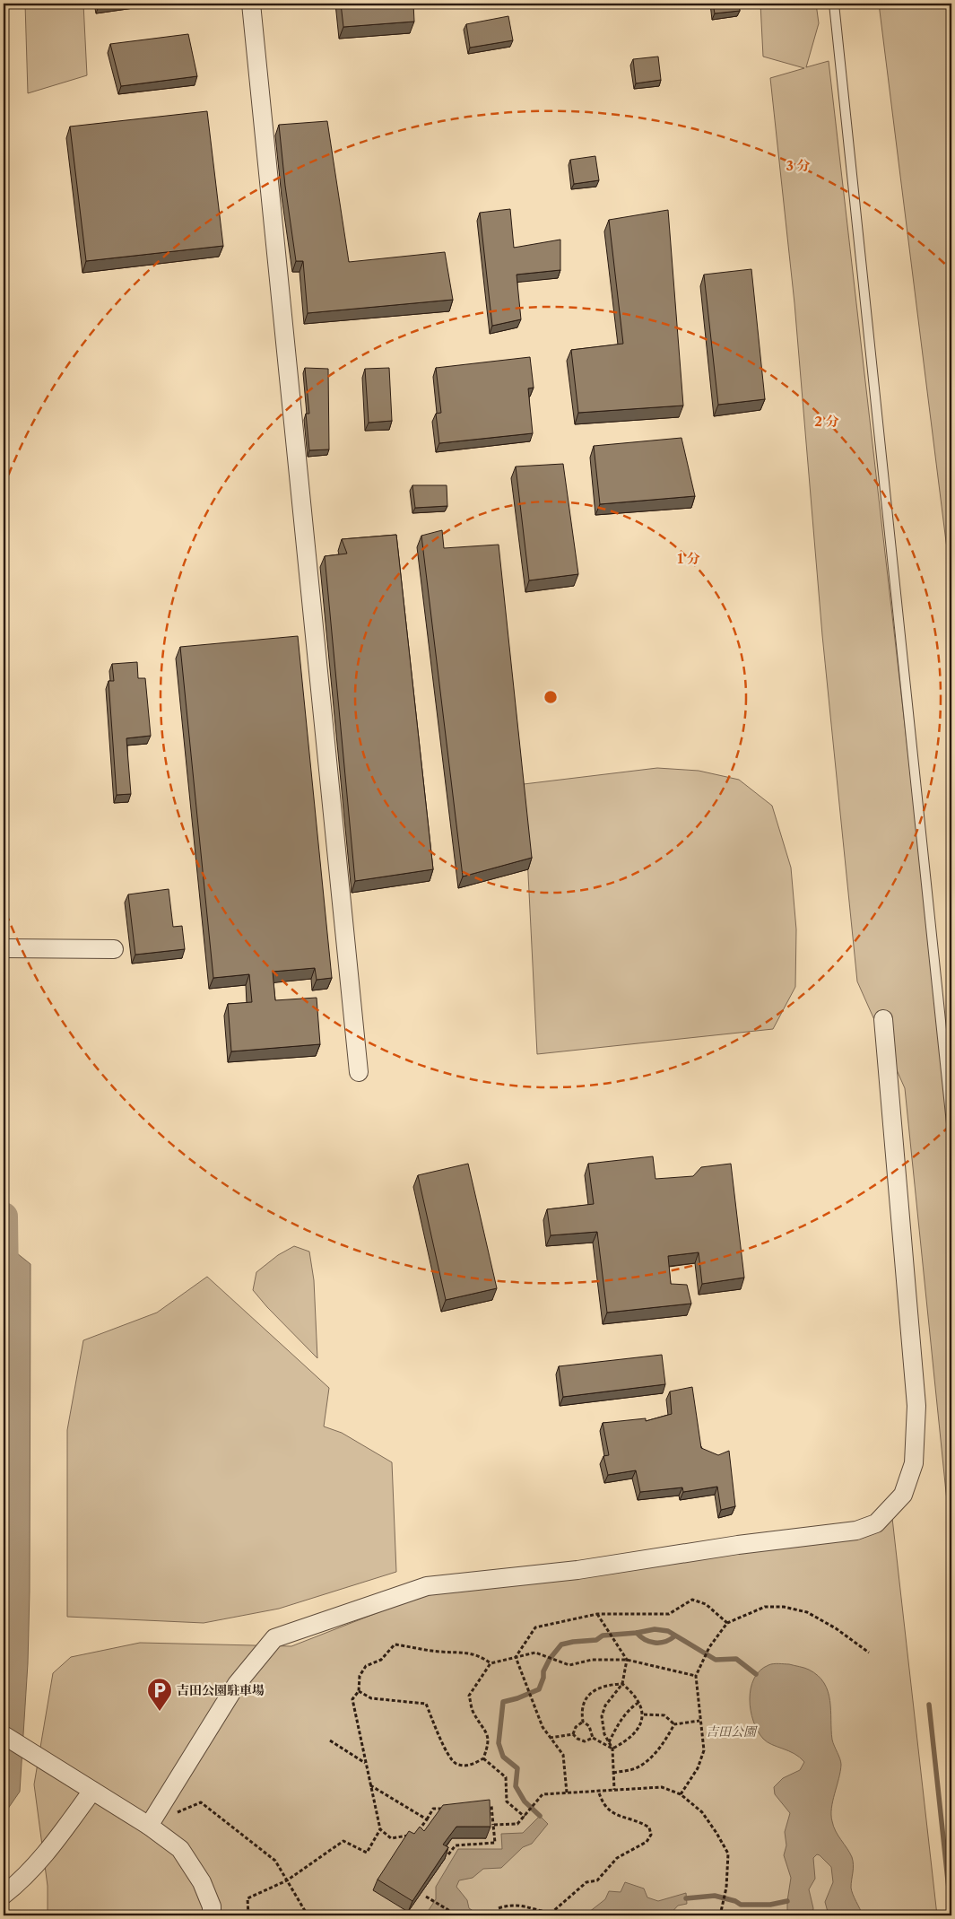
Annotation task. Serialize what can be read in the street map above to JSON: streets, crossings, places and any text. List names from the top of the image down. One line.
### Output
{"parks":["吉田公園"],"places":{"parking":["吉田公園駐車場"]},"rings":["3 分","2 分","1 分"]}
